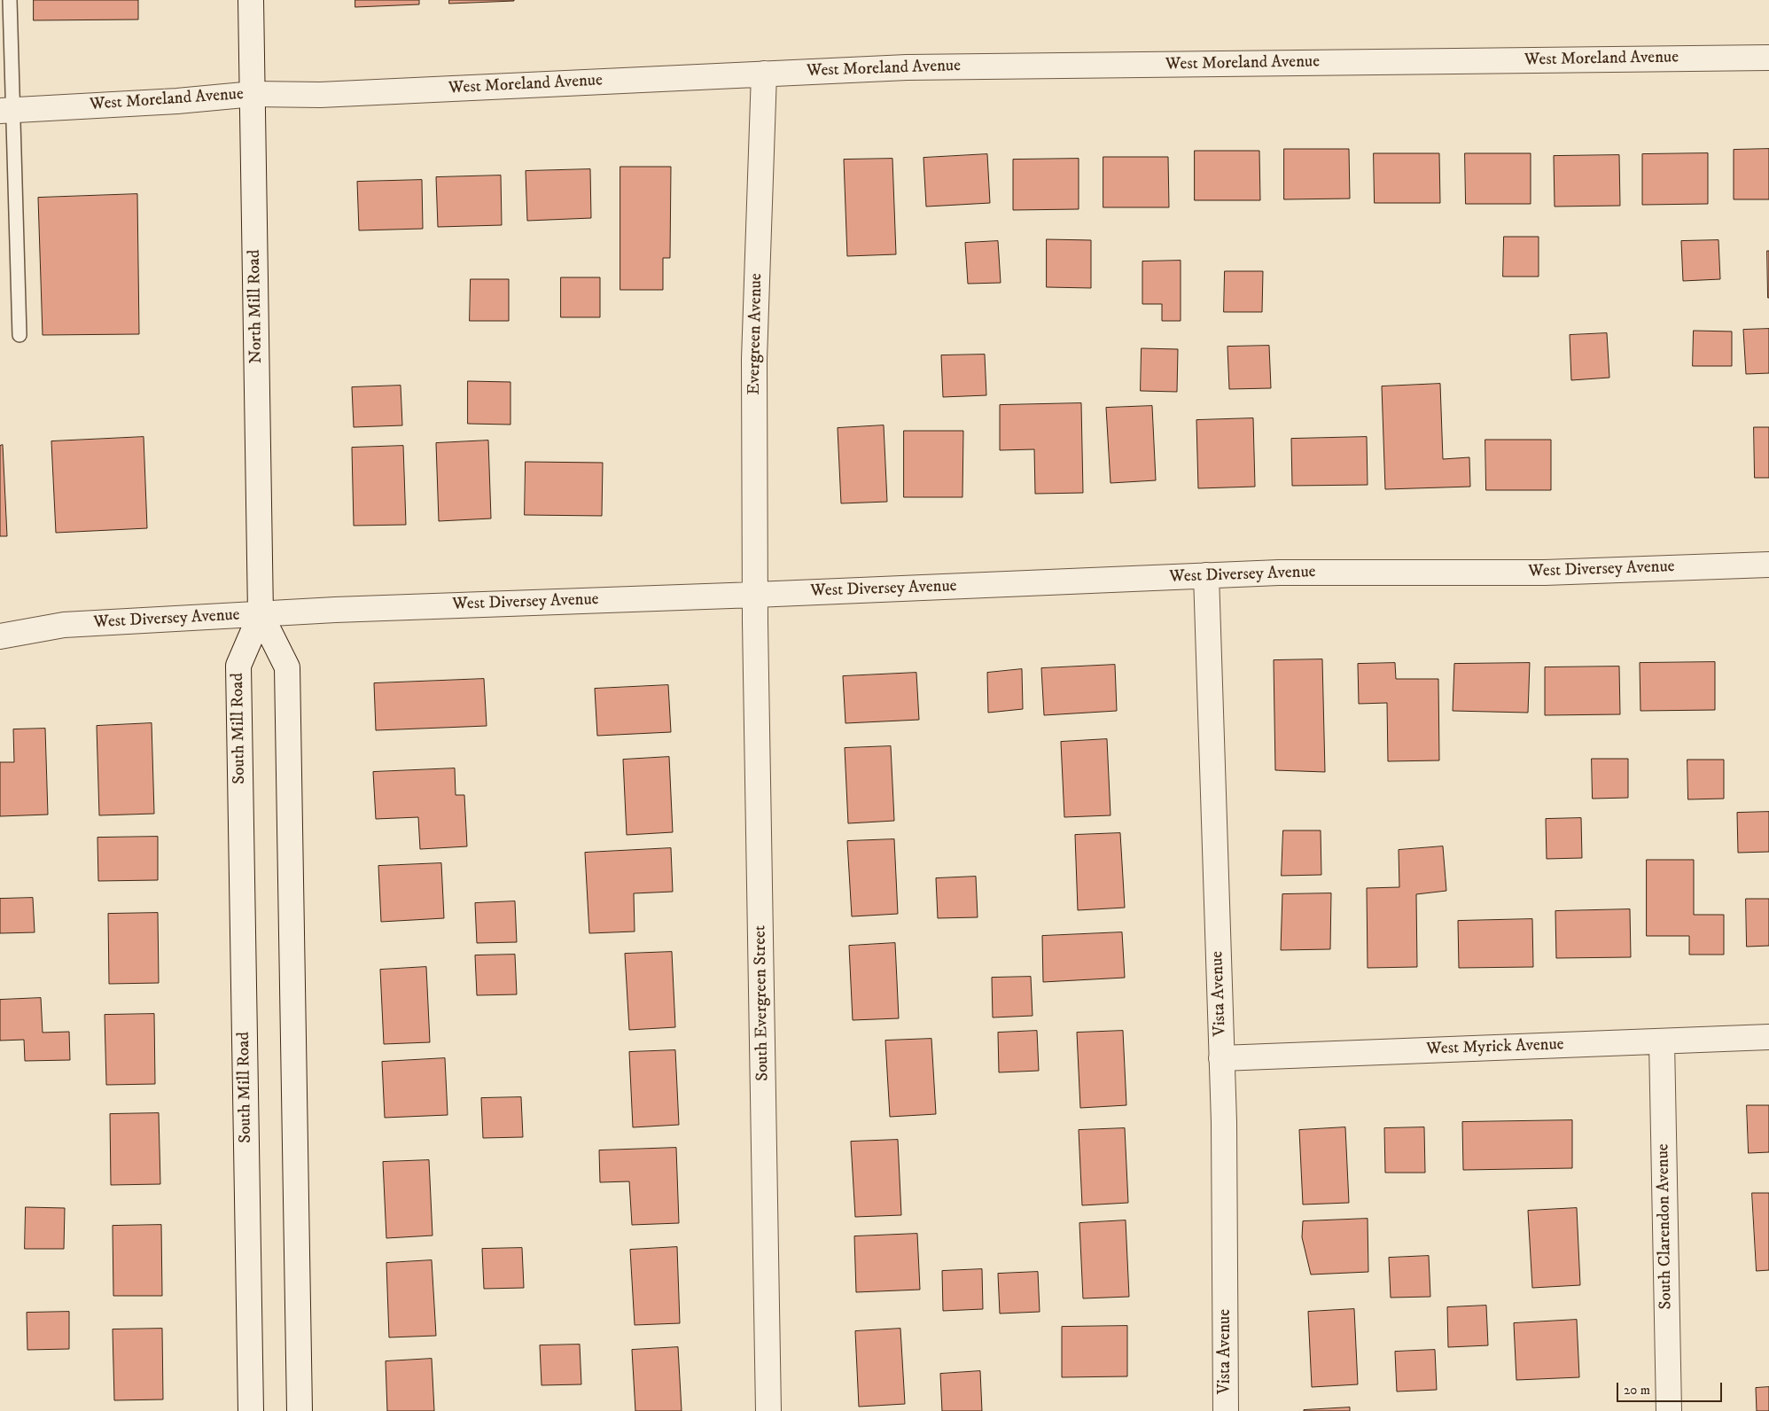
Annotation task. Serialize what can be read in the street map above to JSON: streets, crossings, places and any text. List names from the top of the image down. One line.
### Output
{"streets":{"street":["West Moreland Avenue","North Mill Road","Evergreen Avenue","West Diversey Avenue","South Mill Road","Vista Avenue","South Evergreen Street","West Myrick Avenue","South Clarendon Avenue"]},"crossings":[["West Moreland Avenue","North Mill Road"],["West Moreland Avenue","Evergreen Avenue"],["North Mill Road","West Diversey Avenue"],["North Mill Road","South Mill Road"],["Evergreen Avenue","West Diversey Avenue"],["Evergreen Avenue","South Evergreen Street"],["West Diversey Avenue","South Mill Road"],["West Diversey Avenue","Vista Avenue"],["West Diversey Avenue","South Evergreen Street"],["Vista Avenue","West Myrick Avenue"],["West Myrick Avenue","South Clarendon Avenue"]],"scale_bar":"20 m"}
